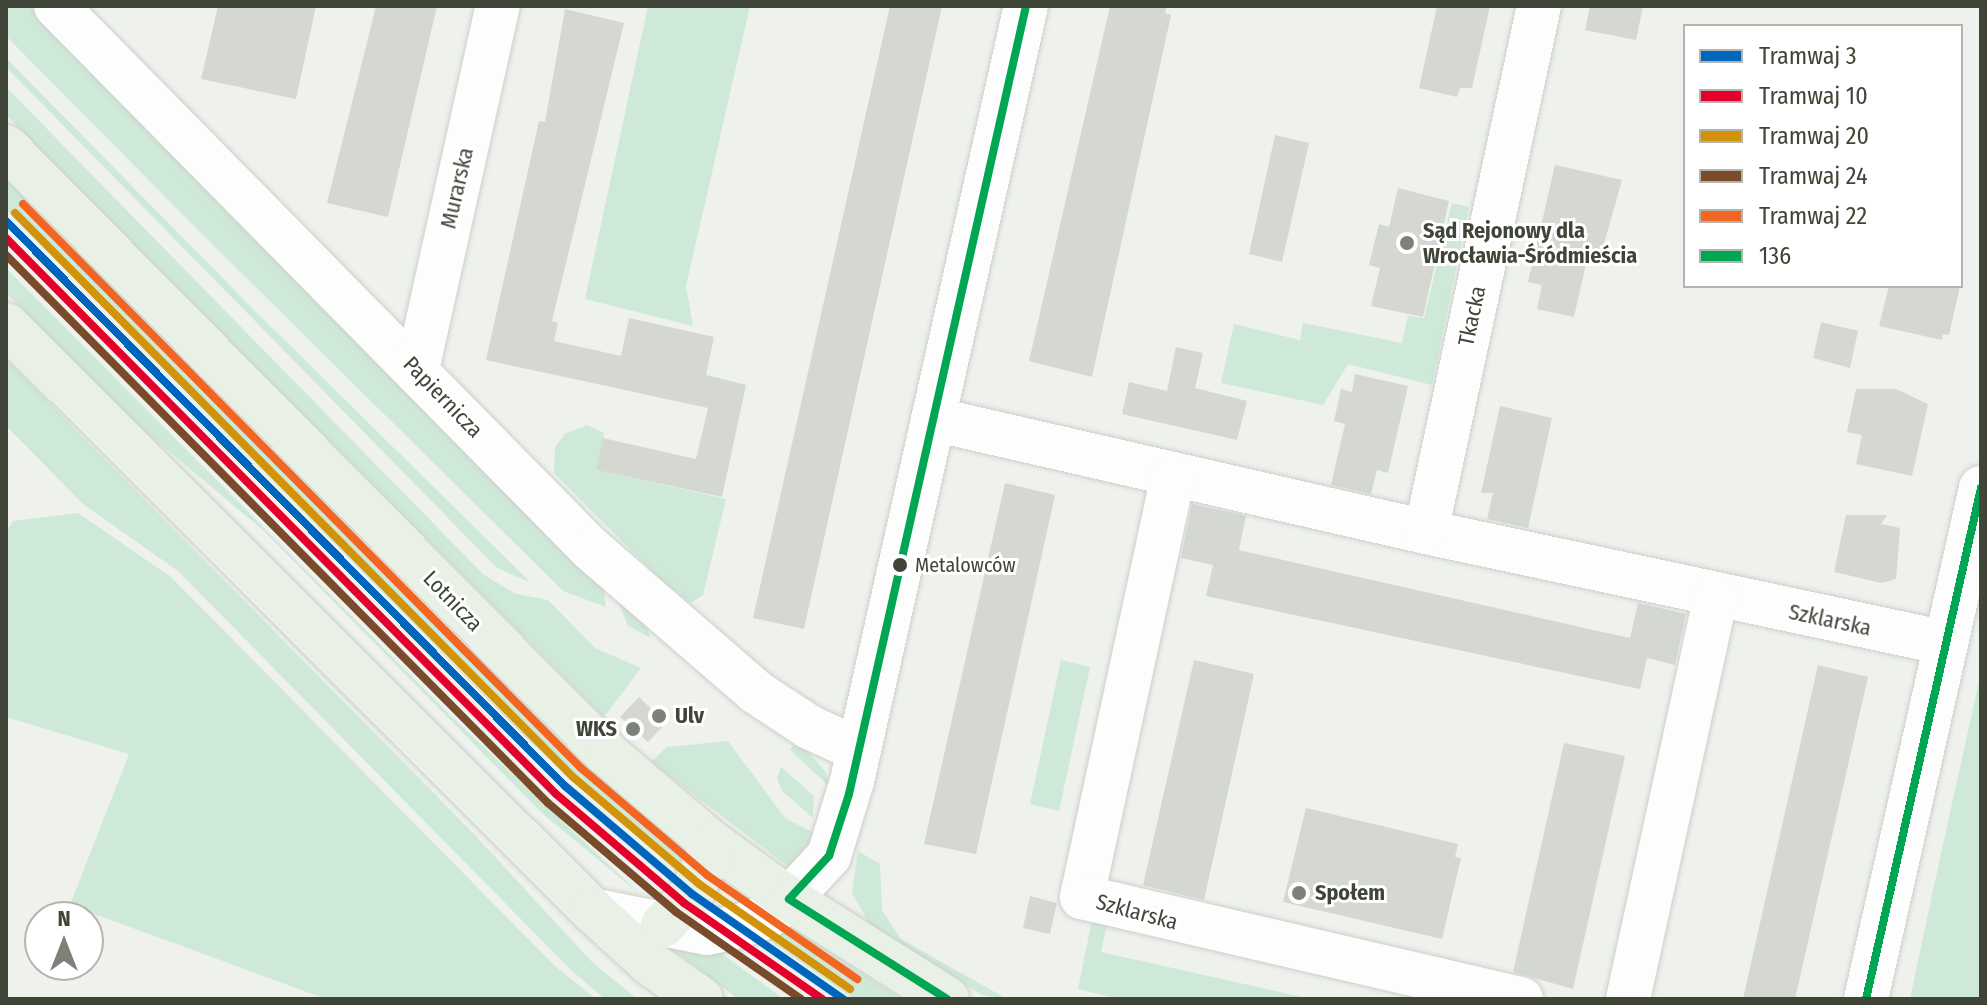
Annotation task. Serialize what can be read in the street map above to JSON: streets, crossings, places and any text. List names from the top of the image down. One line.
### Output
{"streets":{"main road":["Lotnicza"],"street":["Murarska","Tkacka","Papiernicza","Szklarska"]},"crossings":[["Murarska","Papiernicza"],["Tkacka","Szklarska"]],"places":["Sąd Rejonowy dla Wrocławia-Śródmieścia","Metalowców","Ulv","WKS","Społem"],"lines":["transit line 136","tram line 22","tram line 20","tram line 3","tram line 10","tram line 24"],"legend":["Tramwaj 3","Tramwaj 10","Tramwaj 20","Tramwaj 24","Tramwaj 22","136"],"north":"top"}
